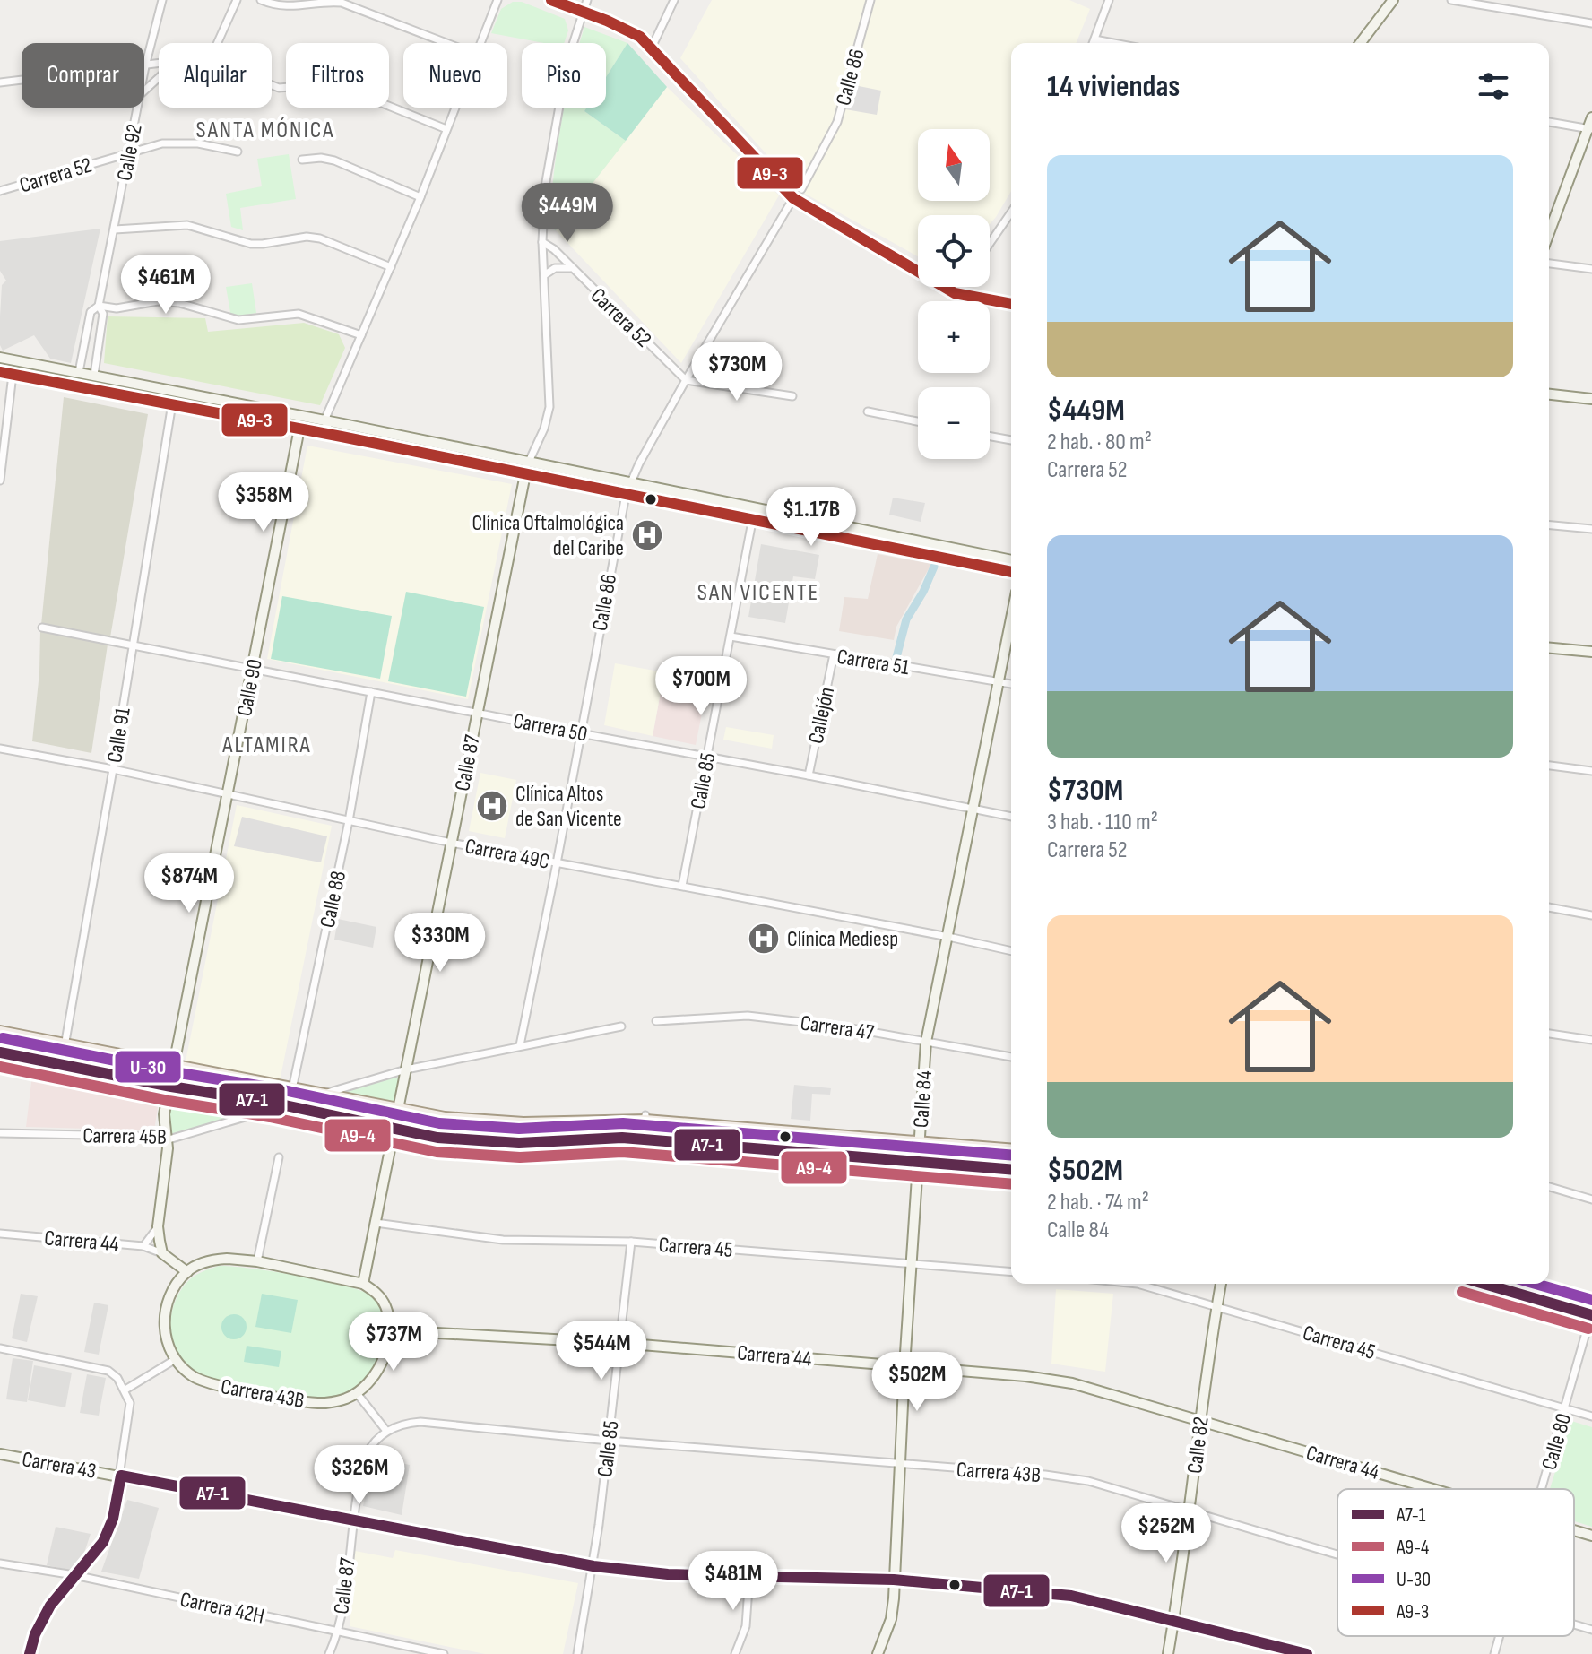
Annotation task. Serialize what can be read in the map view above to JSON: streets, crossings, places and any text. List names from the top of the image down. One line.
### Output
{"streets":{"street":["Calle 86","Calle 92","Carrera 52","Carrera 51","Calle 90","Callejón","Carrera 50","Calle 91","Calle 87","Calle 85","Carrera 49C","Calle 88","Carrera 47","Calle 84","Carrera 45B","Carrera 44","Carrera 45","Carrera 43B","Calle 80","Calle 82","Carrera 43","Carrera 42H"]},"crossings":[["Calle 86","Carrera 52"],["Calle 86","Carrera 50"],["Calle 86","Carrera 49C"],["Calle 92","Carrera 52"],["Carrera 52","Calle 87"],["Carrera 51","Callejón"],["Carrera 51","Calle 85"],["Carrera 51","Calle 84"],["Calle 90","Carrera 50"],["Calle 90","Carrera 49C"],["Calle 90","Carrera 45B"],["Calle 90","Carrera 44"],["Callejón","Carrera 50"],["Carrera 50","Calle 91"],["Carrera 50","Calle 87"],["Carrera 50","Calle 85"],["Carrera 50","Calle 88"],["Carrera 50","Calle 84"],["Calle 91","Carrera 49C"],["Calle 87","Carrera 49C"],["Calle 87","Carrera 44"],["Calle 87","Carrera 45"],["Calle 87","Carrera 43B"],["Calle 87","Carrera 43"],["Calle 87","Carrera 42H"],["Calle 85","Carrera 49C"],["Calle 85","Carrera 44"],["Calle 85","Carrera 45"],["Calle 85","Carrera 43B"],["Calle 85","Carrera 43"],["Carrera 49C","Calle 88"],["Carrera 49C","Calle 84"],["Calle 88","Carrera 45B"],["Carrera 47","Calle 84"],["Calle 84","Carrera 44"],["Calle 84","Carrera 45"],["Calle 84","Carrera 43B"],["Calle 84","Carrera 43"],["Carrera 44","Carrera 43B"],["Carrera 44","Calle 82"],["Carrera 45","Calle 80"],["Carrera 45","Calle 82"],["Carrera 43B","Calle 82"],["Calle 82","Carrera 43"]],"districts":["SANTA MÓNICA","SAN VICENTE","ALTAMIRA"],"places":{"hospital":["Clínica Oftalmológica del Caribe","Clínica Altos de San Vicente","Clínica Mediesp"]},"lines":["transit line A9-3","transit line U-30","transit line A7-1","transit line A9-4"],"legend":["A7-1","A9-4","U-30","A9-3"],"north":"top","page":{"chip":["Comprar","Alquilar","Filtros","Nuevo","Piso"],"heading":"14 viviendas","map_buttons":["+","−"],"list":[{"name":"$449M","note":"2 hab. · 80 m² · Carrera 52"},{"name":"$730M","note":"3 hab. · 110 m² · Carrera 52"},{"name":"$502M","note":"2 hab. · 74 m² · Calle 84"}],"price":["$449M","$461M","$730M","$358M","$1.17B","$700M","$874M","$330M","$737M","$544M","$502M","$326M","$252M","$481M"]}}
